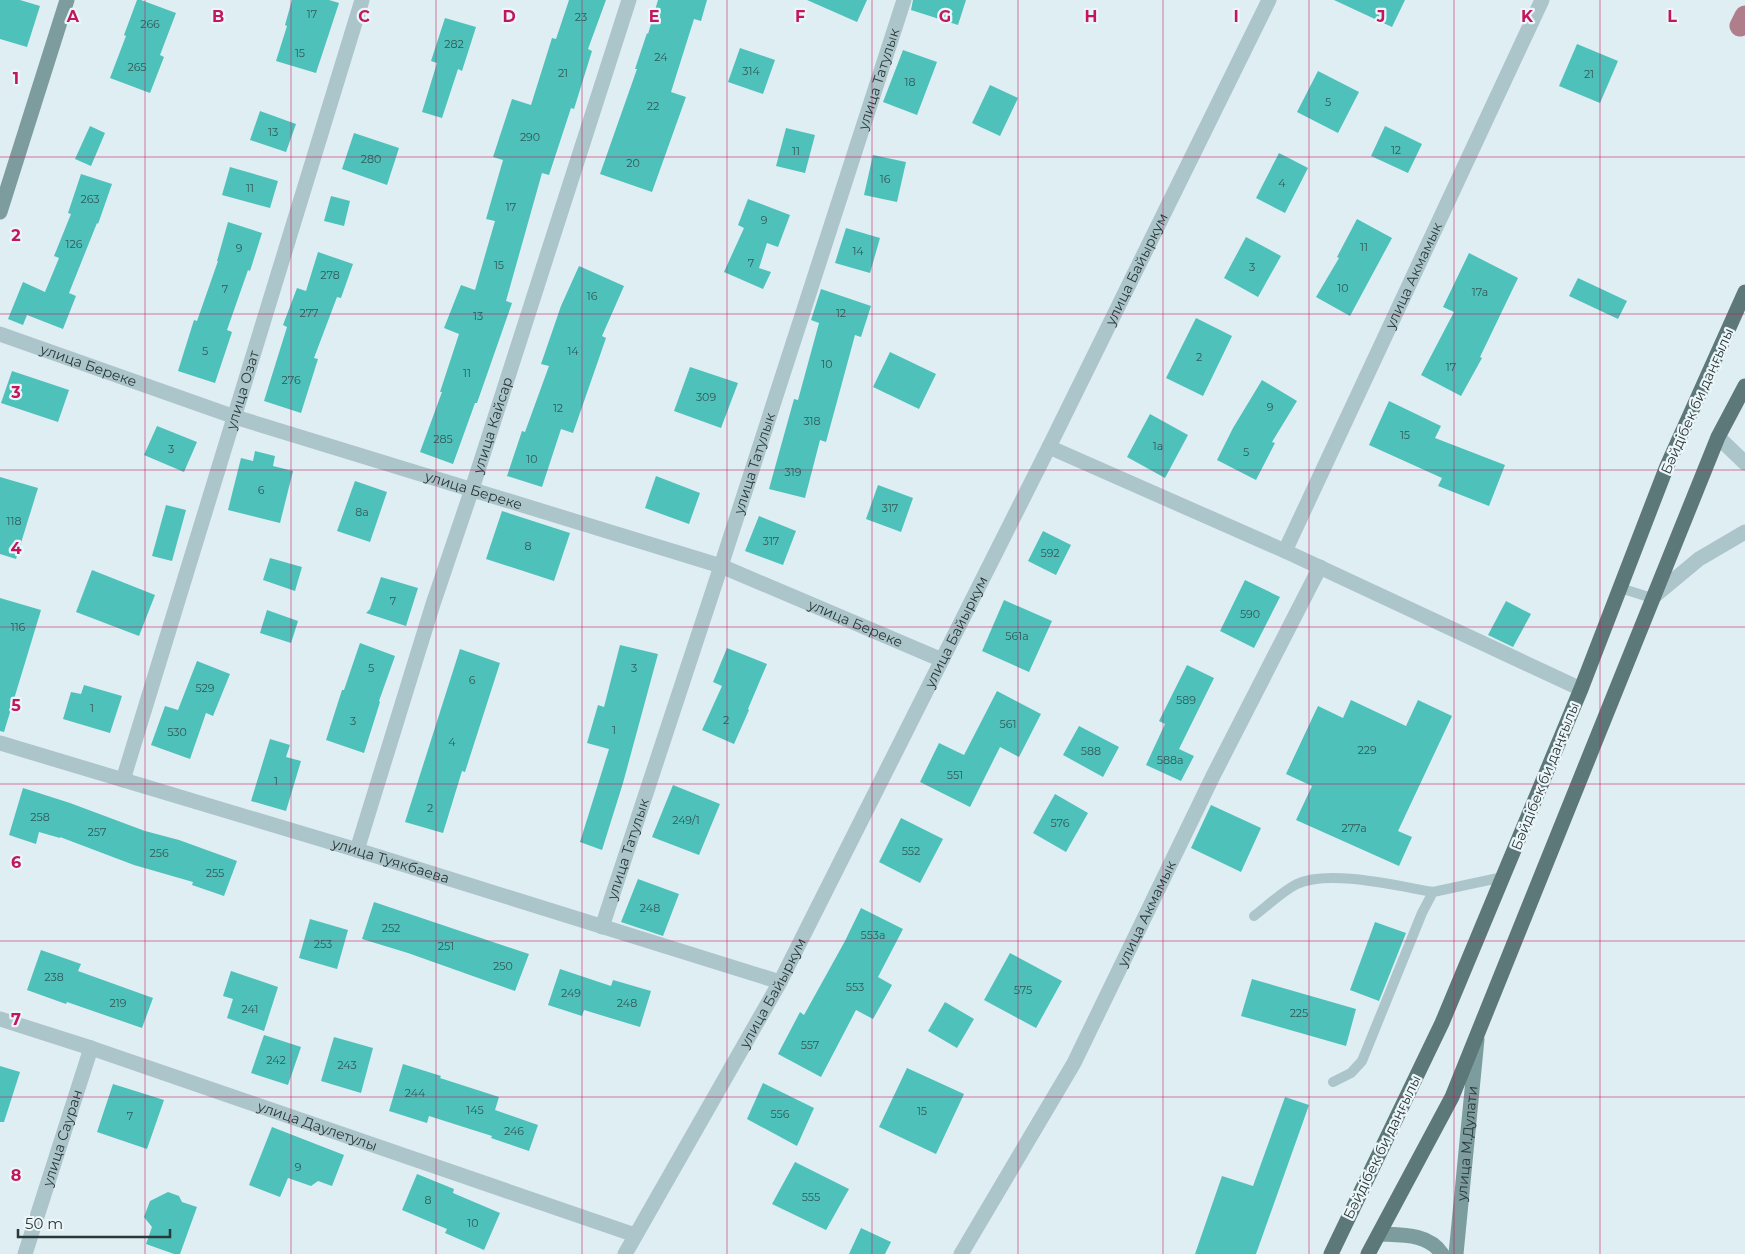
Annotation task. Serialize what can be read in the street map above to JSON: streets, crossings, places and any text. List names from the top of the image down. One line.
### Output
{"streets":{"main road":["Бәйдібек би даңғылы","улица М.Дулати"],"street":["улица Татулык","улица Байыркум","улица Акмамык","улица Береке","улица Озат","улица Кайсар","улица Туякбаева","улица Даулетулы","улица Сауран"]},"crossings":[["улица Татулык","улица Береке"],["улица Татулык","улица Туякбаева"],["улица Байыркум","улица Береке"],["улица Байыркум","улица Туякбаева"],["улица Байыркум","улица Даулетулы"],["улица Береке","улица Озат"],["улица Береке","улица Кайсар"],["улица Озат","улица Туякбаева"],["улица Кайсар","улица Туякбаева"],["улица Даулетулы","улица Сауран"]],"house_numbers":["17","23","266","282","15","24","265","314","21","21","18","5","22","13","290","12","11","280","20","16","4","11","263","17","9","126","11","9","14","7","15","3","278","10","7","17а","16","277","12","13","5","14","2","10","17","11","276","309","9","12","318","15","285","1а","3","5","10","319","6","317","8а","118","317","8","592","7","590","116","561а","5","3","6","529","589","1","2","3","561","1","530","4","229","588","588а","551","1","2","258","249/1","576","277а","257","552","256","255","248","252","553а","253","251","250","238","553","575","249","219","248","241","225","557","242","243","244","145","15","556","7","246","9","555","8","10"],"scale_bar":"50 m","grid":{"columns":["A","B","C","D","E","F","G","H","I","J","K","L"],"rows":["1","2","3","4","5","6","7","8"]}}
